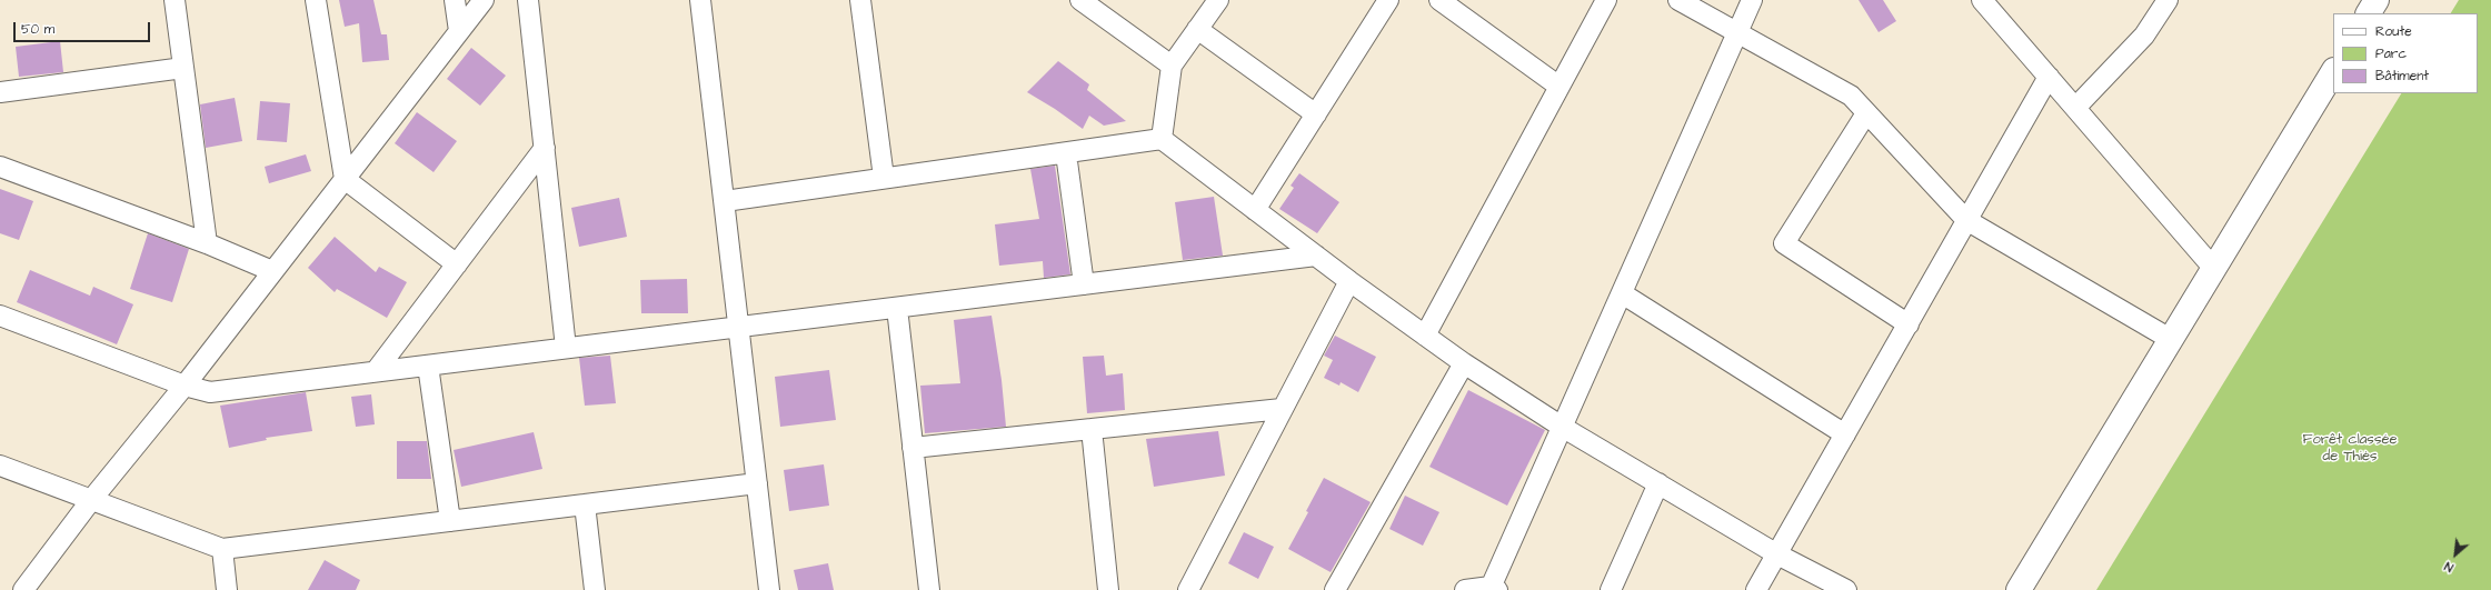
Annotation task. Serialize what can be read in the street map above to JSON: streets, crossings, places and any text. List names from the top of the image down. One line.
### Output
{"parks":["Forêt classée de Thiès"],"legend":["Route","Parc","Bâtiment"],"scale_bar":"50 m","north":"bottom left"}
